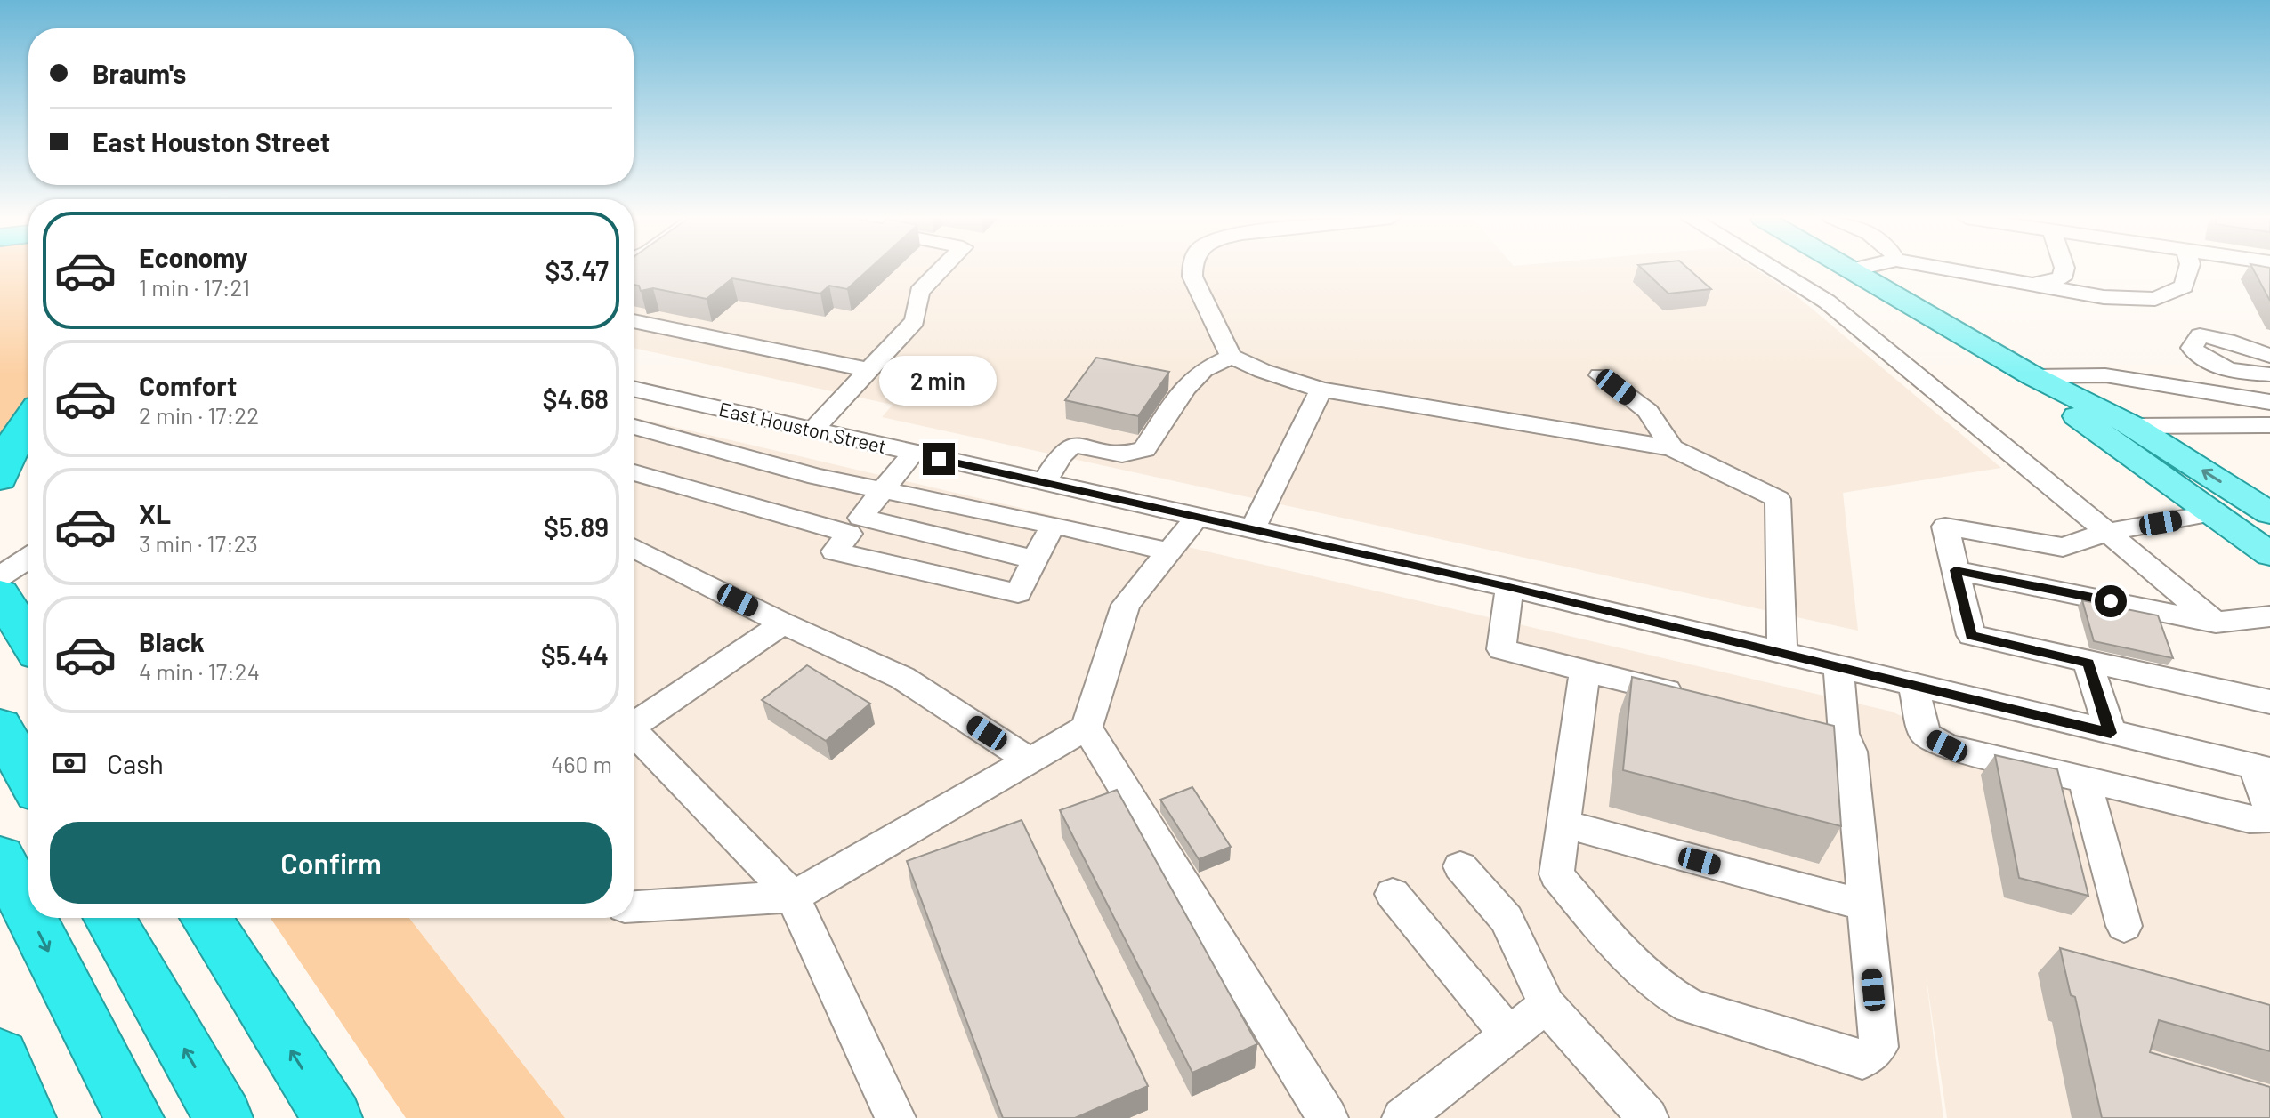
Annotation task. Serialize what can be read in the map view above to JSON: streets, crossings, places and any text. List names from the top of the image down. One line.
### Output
{"streets":{"street":["East Houston Street"]},"page":{"banner":["Braum's","East Houston Street"],"list":[{"name":"Economy","note":"1 min · 17:21","value":"$3.47"},{"name":"Comfort","note":"2 min · 17:22","value":"$4.68"},{"name":"XL","note":"3 min · 17:23","value":"$5.89"},{"name":"Black","note":"4 min · 17:24","value":"$5.44"}],"bubble":"2 min","pay":["Cash","460 m"],"buttons":"Confirm"}}
